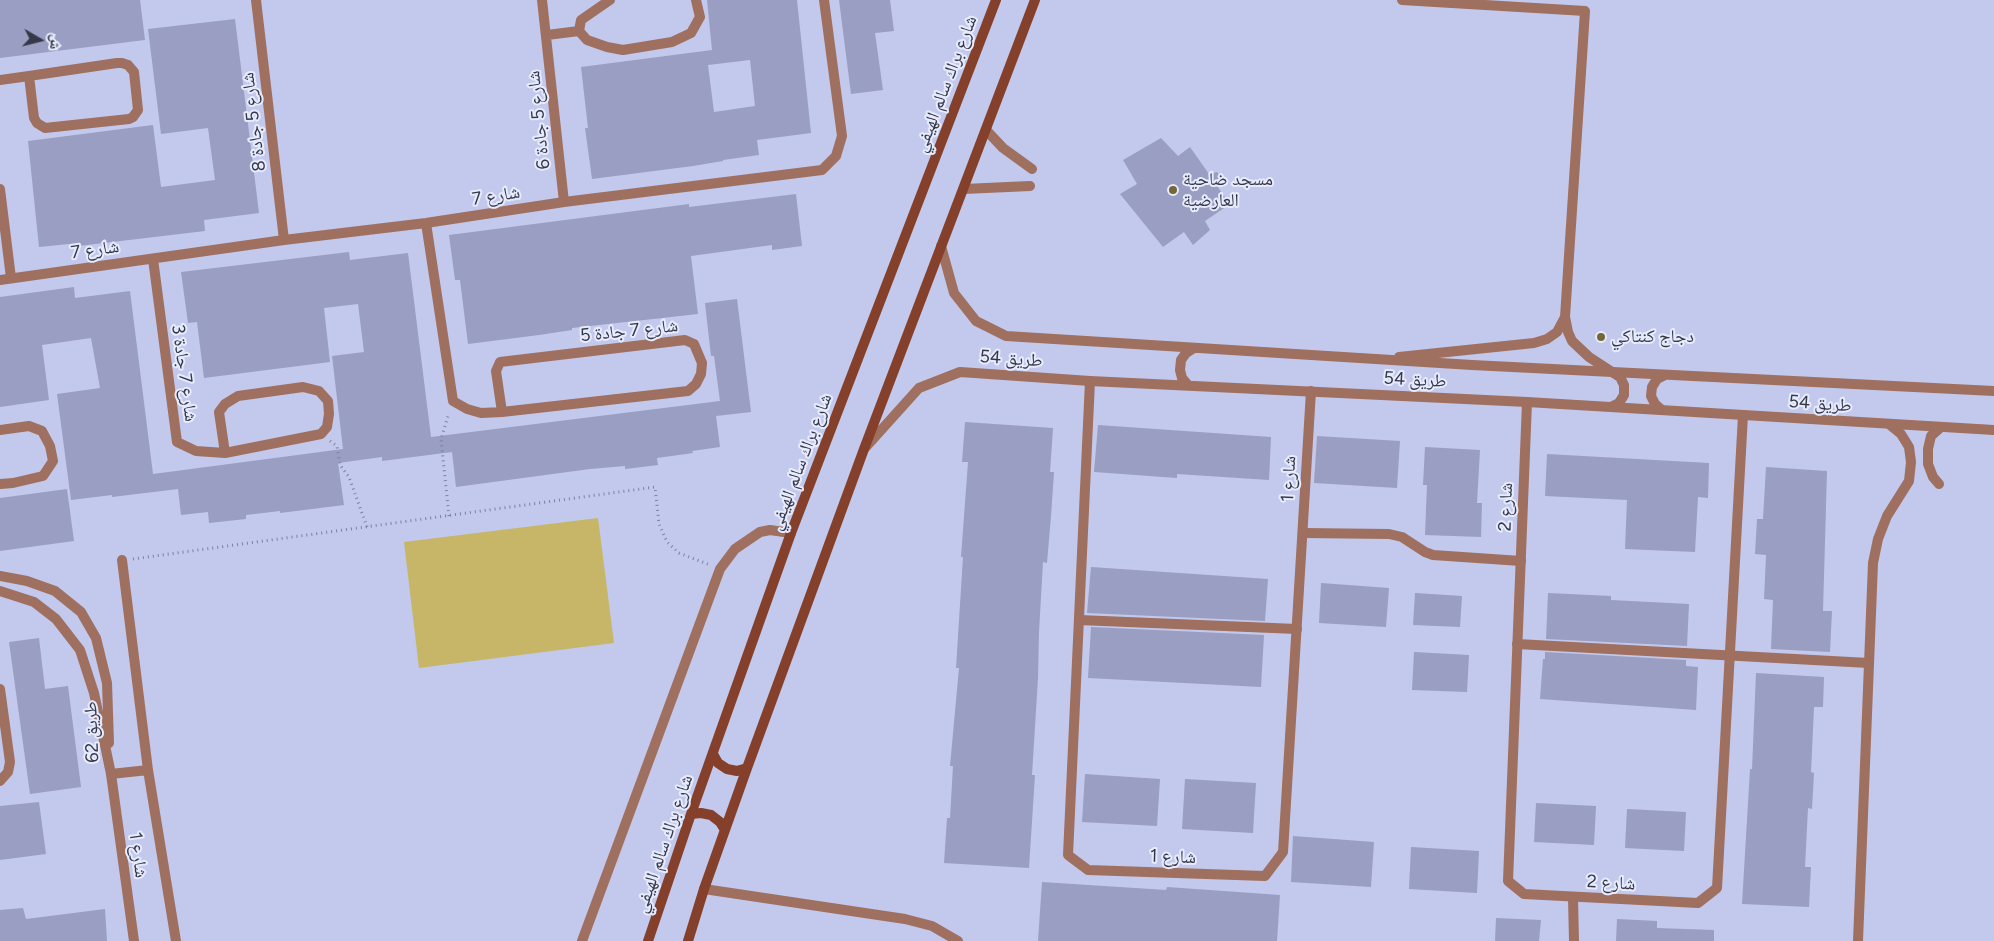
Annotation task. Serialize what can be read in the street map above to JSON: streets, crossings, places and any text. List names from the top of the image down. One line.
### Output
{"streets":{"main road":["شارع براك سالم الهيفي"],"street":["شارع 5 جادة 6","شارع 5 جادة 8","شارع 7","شارع 7 جادة 5","طريق 54","شارع 7 جادة 3","شارع 1","شارع 2","طريق 62"]},"crossings":[["شارع 5 جادة 6","شارع 7"],["شارع 5 جادة 8","شارع 7"],["شارع 7","شارع 7 جادة 3"],["طريق 54","شارع 1"],["طريق 54","شارع 2"],["شارع 1","طريق 62"]],"places":["مسجد ضاحية العارضية","دجاج كنتاكي"],"north":"right"}
